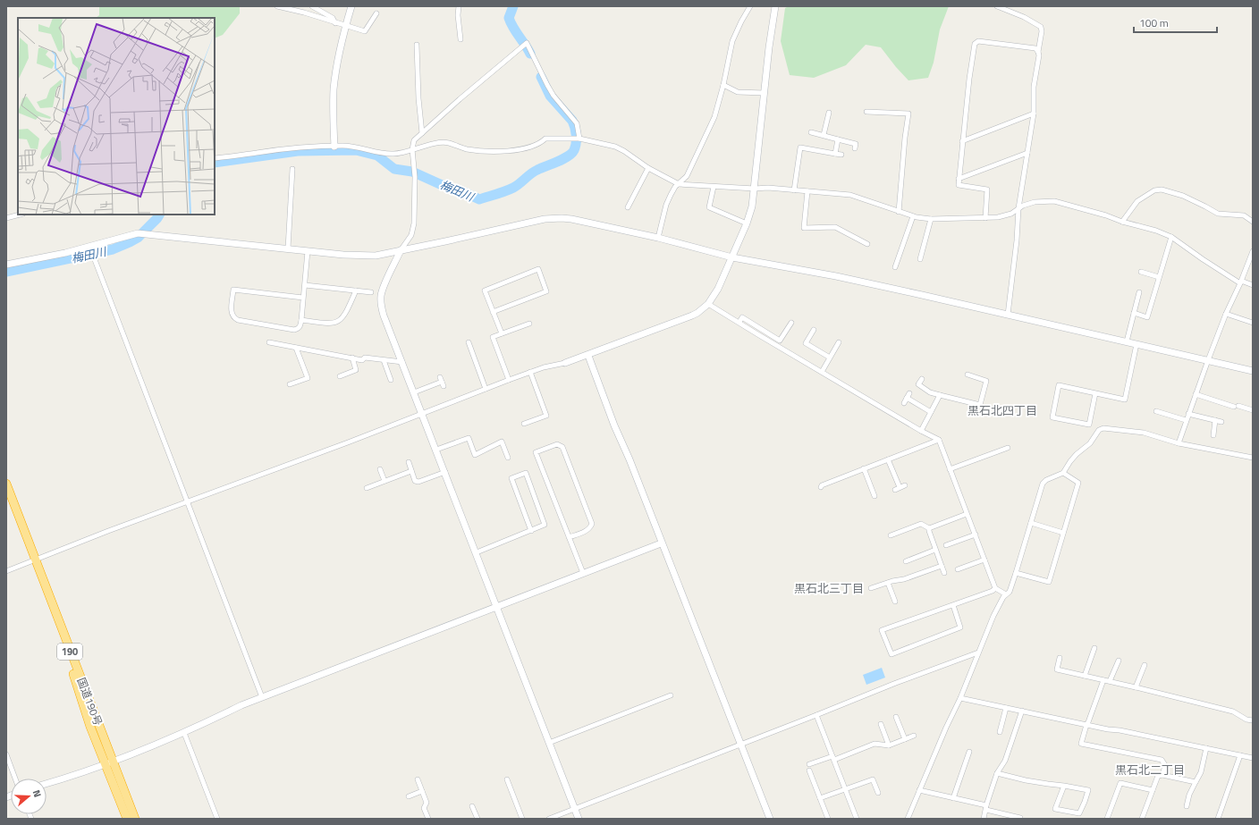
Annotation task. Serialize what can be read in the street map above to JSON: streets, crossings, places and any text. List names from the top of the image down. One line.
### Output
{"streets":{"highway":["190","国道190号"]},"districts":["黒石北四丁目","黒石北三丁目","黒石北二丁目"],"water":["梅田川"],"scale_bar":"100 m","north":"right"}
